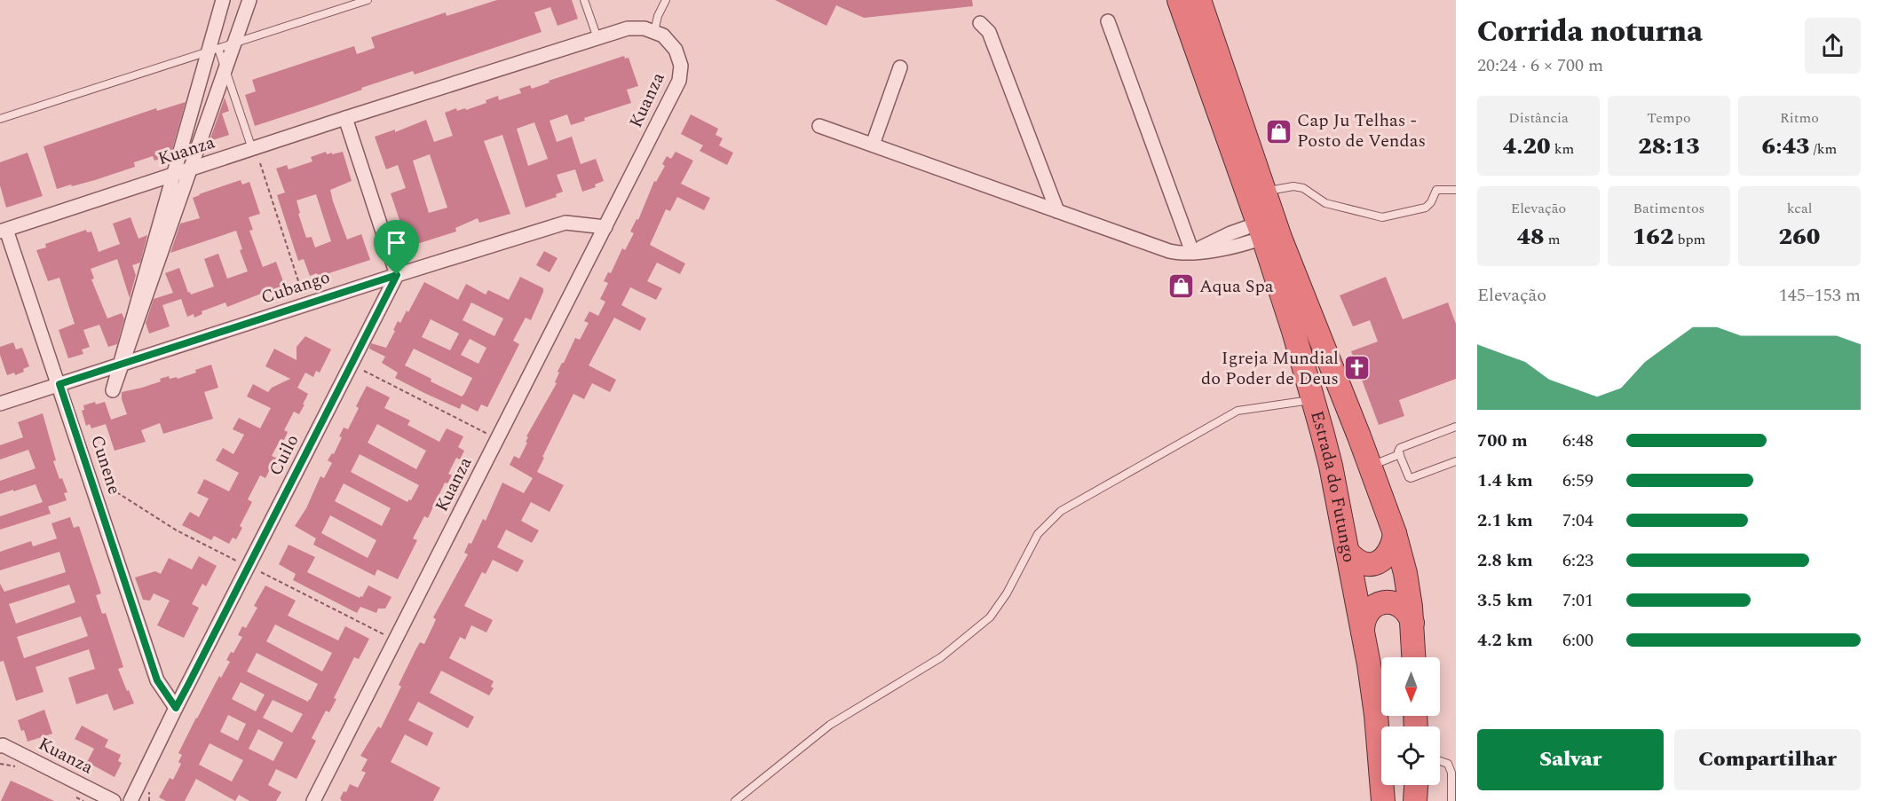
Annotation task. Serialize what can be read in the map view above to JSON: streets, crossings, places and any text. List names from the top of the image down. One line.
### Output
{"streets":{"highway":["Estrada do Futungo"],"street":["Kuanza","Cubango","Cuilo","Cunene"]},"crossings":[["Kuanza","Cubango"],["Kuanza","Cunene"],["Cubango","Cuilo"],["Cubango","Cunene"],["Cuilo","Cunene"]],"places":{"shop":["Cap Ju Telhas - Posto de Vendas","Aqua Spa"],"church":["Igreja Mundial do Poder de Deus"]},"north":"bottom","page":{"heading":["Corrida noturna","20:24 · 6 × 700 m"],"stats":[["Distância","4.20 km"],["Tempo","28:13"],["Ritmo","6:43 /km"],["Elevação","48 m"],["Batimentos","162 bpm"],["kcal","260"]],"chart":["Elevação","145–153 m"],"list":[{"name":"700 m","note":"6:48"},{"name":"1.4 km","note":"6:59"},{"name":"2.1 km","note":"7:04"},{"name":"2.8 km","note":"6:23"},{"name":"3.5 km","note":"7:01"},{"name":"4.2 km","note":"6:00"}],"buttons":["Salvar","Compartilhar"]}}
